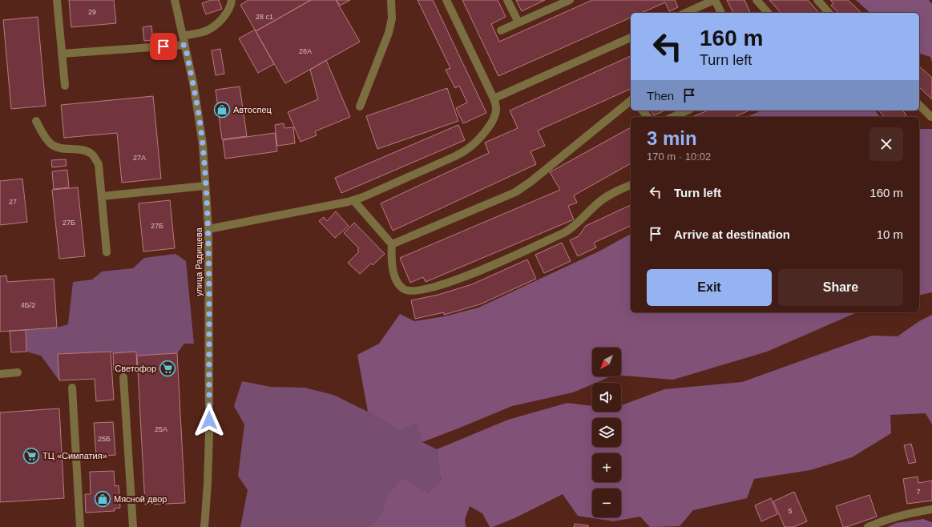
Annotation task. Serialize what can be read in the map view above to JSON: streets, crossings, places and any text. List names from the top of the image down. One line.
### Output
{"streets":{"street":["улица Радищева"]},"places":{"shop":["Автоспец","Мясной двор"],"supermarket":["Светофор","ТЦ «Симпатия»"]},"house_numbers":["29","28 с1","28А","27А","27","27Б","27Б","4Б/2","25А","25Б","7","5"],"north":"bottom left","page":{"turn":["160 m","Turn left"],"then":"Then","heading":["3 min","170 m · 10:02"],"list":[{"name":"Turn left","value":"160 m"},{"name":"Arrive at destination","value":"10 m"}],"buttons":["Exit","Share"],"map_buttons":["+","−"]}}
